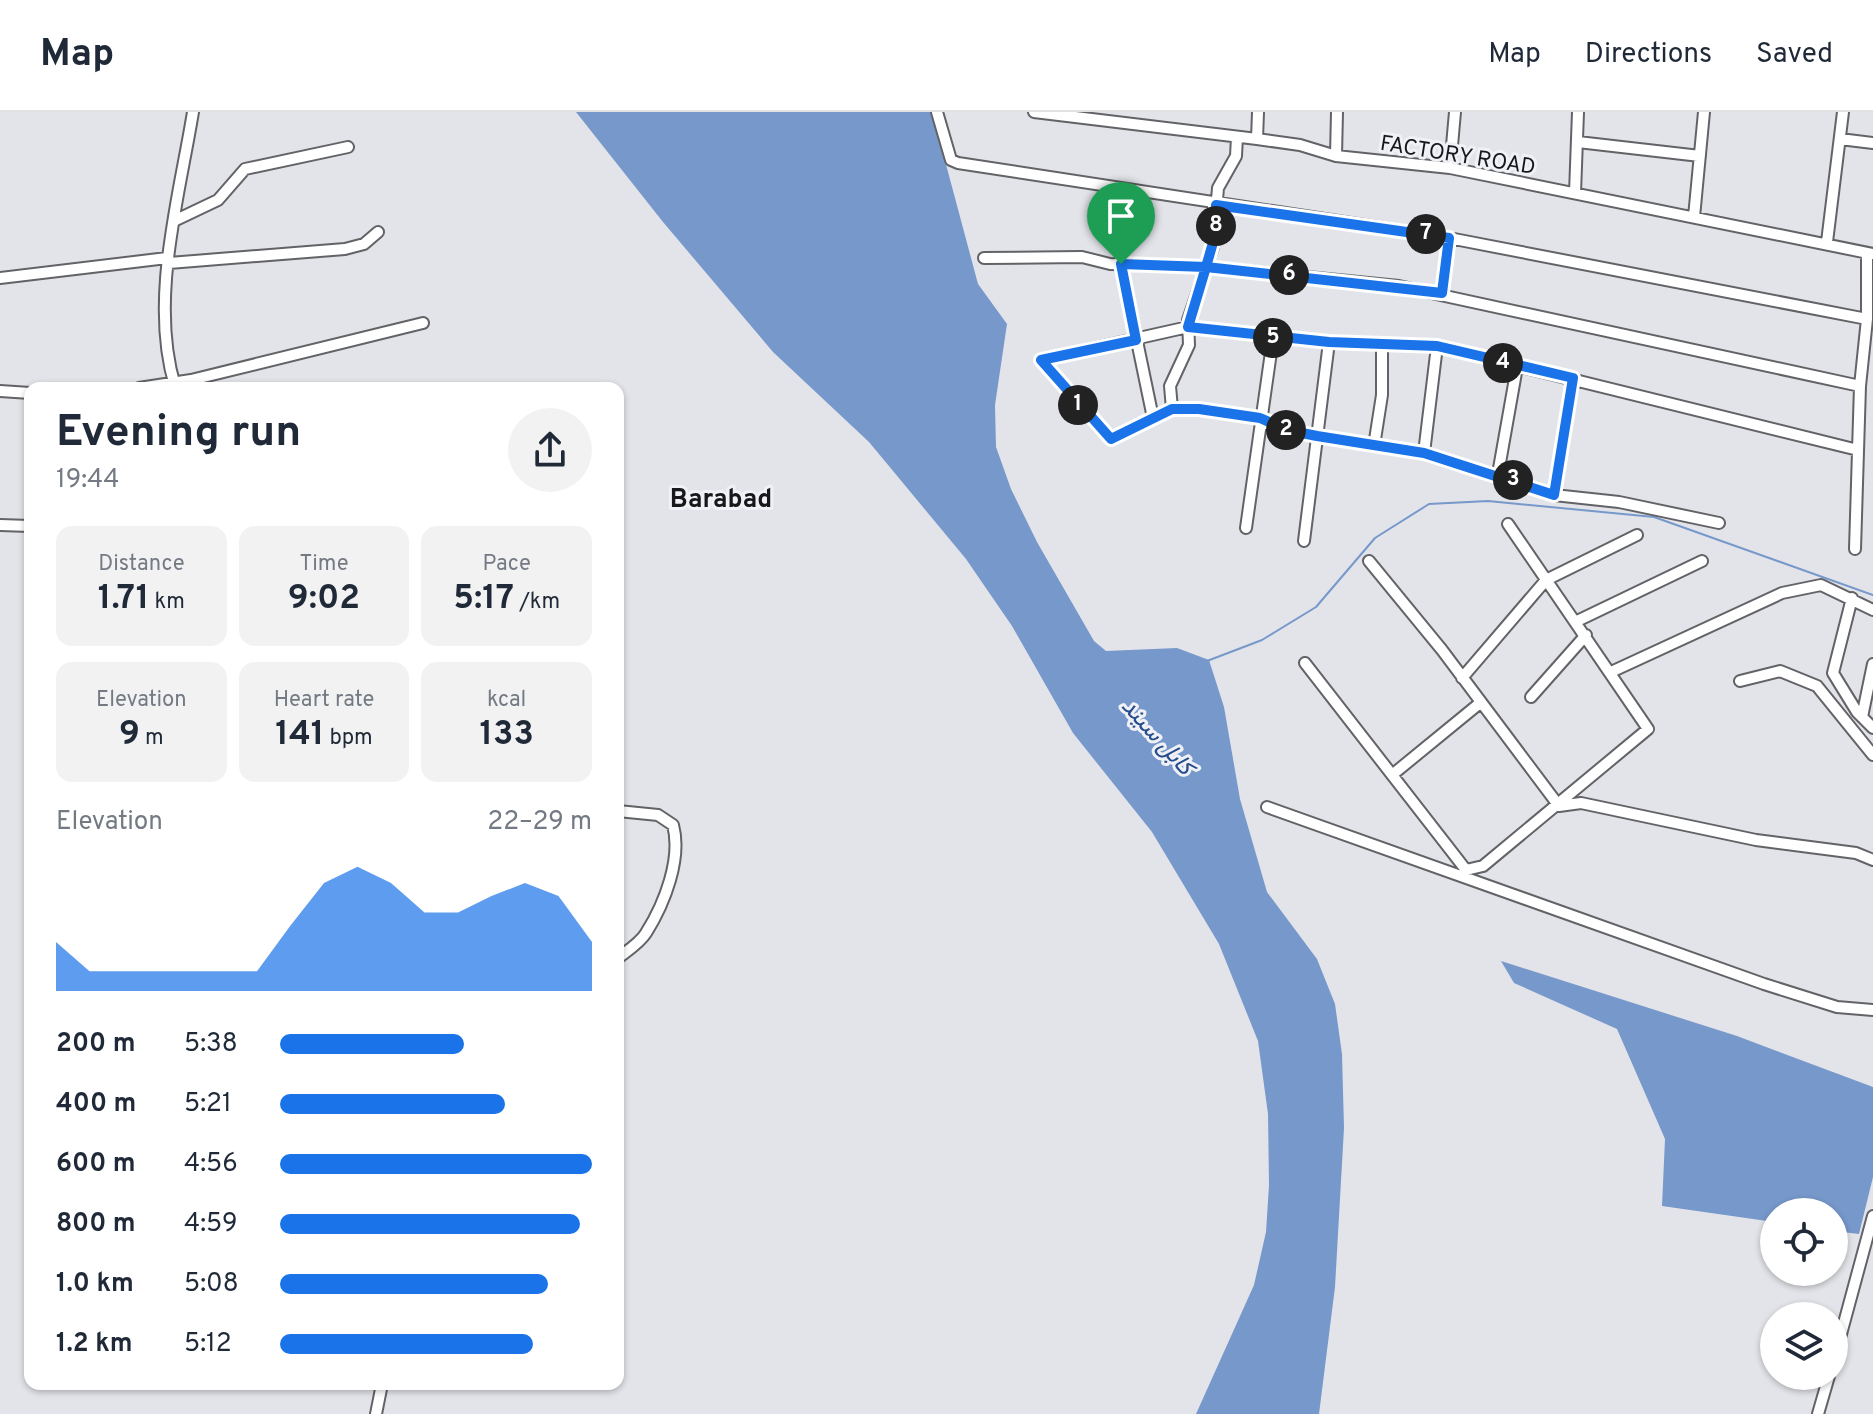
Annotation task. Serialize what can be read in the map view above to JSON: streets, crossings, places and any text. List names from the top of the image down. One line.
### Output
{"streets":{"street":["FACTORY ROAD"]},"districts":["Barabad"],"water":["کابل سيند"],"page":{"header":"Map","nav":["Map","Directions","Saved"],"pins":["8","7","6","5","4","1","2","3"],"heading":["Evening run","19:44"],"stats":[["Distance","1.71 km"],["Time","9:02"],["Pace","5:17 /km"],["Elevation","9 m"],["Heart rate","141 bpm"],["kcal","133"]],"chart":["Elevation","22–29 m"],"list":[{"name":"200 m","note":"5:38"},{"name":"400 m","note":"5:21"},{"name":"600 m","note":"4:56"},{"name":"800 m","note":"4:59"},{"name":"1.0 km","note":"5:08"},{"name":"1.2 km","note":"5:12"}]}}
